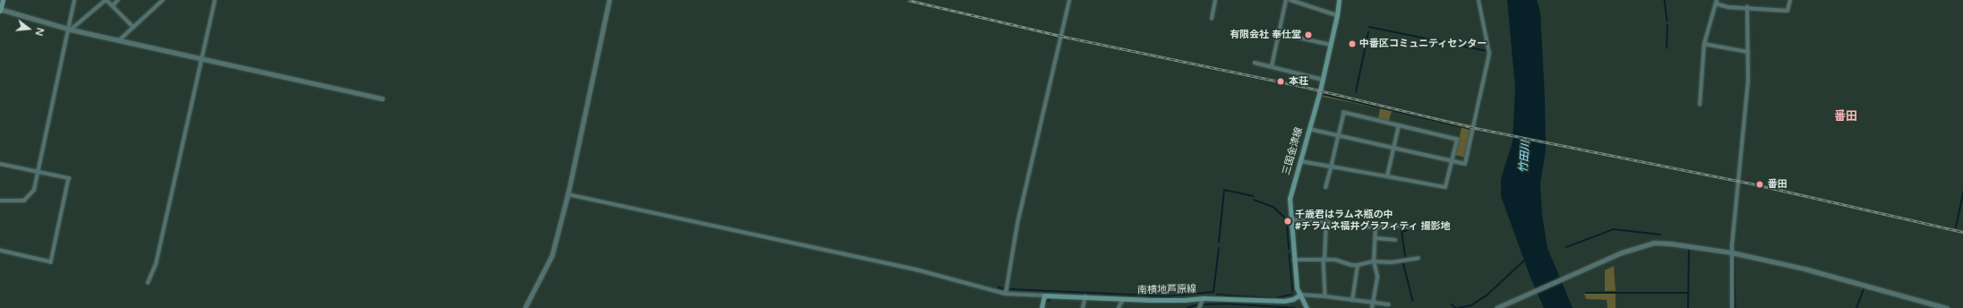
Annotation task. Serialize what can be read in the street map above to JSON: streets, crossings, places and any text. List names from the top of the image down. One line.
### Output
{"streets":{"main road":["三国金津線","南横地芦原線"]},"crossings":[["三国金津線","南横地芦原線"]],"districts":["番田"],"water":["竹田川"],"places":["有限会社 奉仕堂","中番区コミュニティセンター","本荘","番田","千歳君はラムネ瓶の中 #チラムネ福井グラフィティ 撮影地"],"north":"right"}
